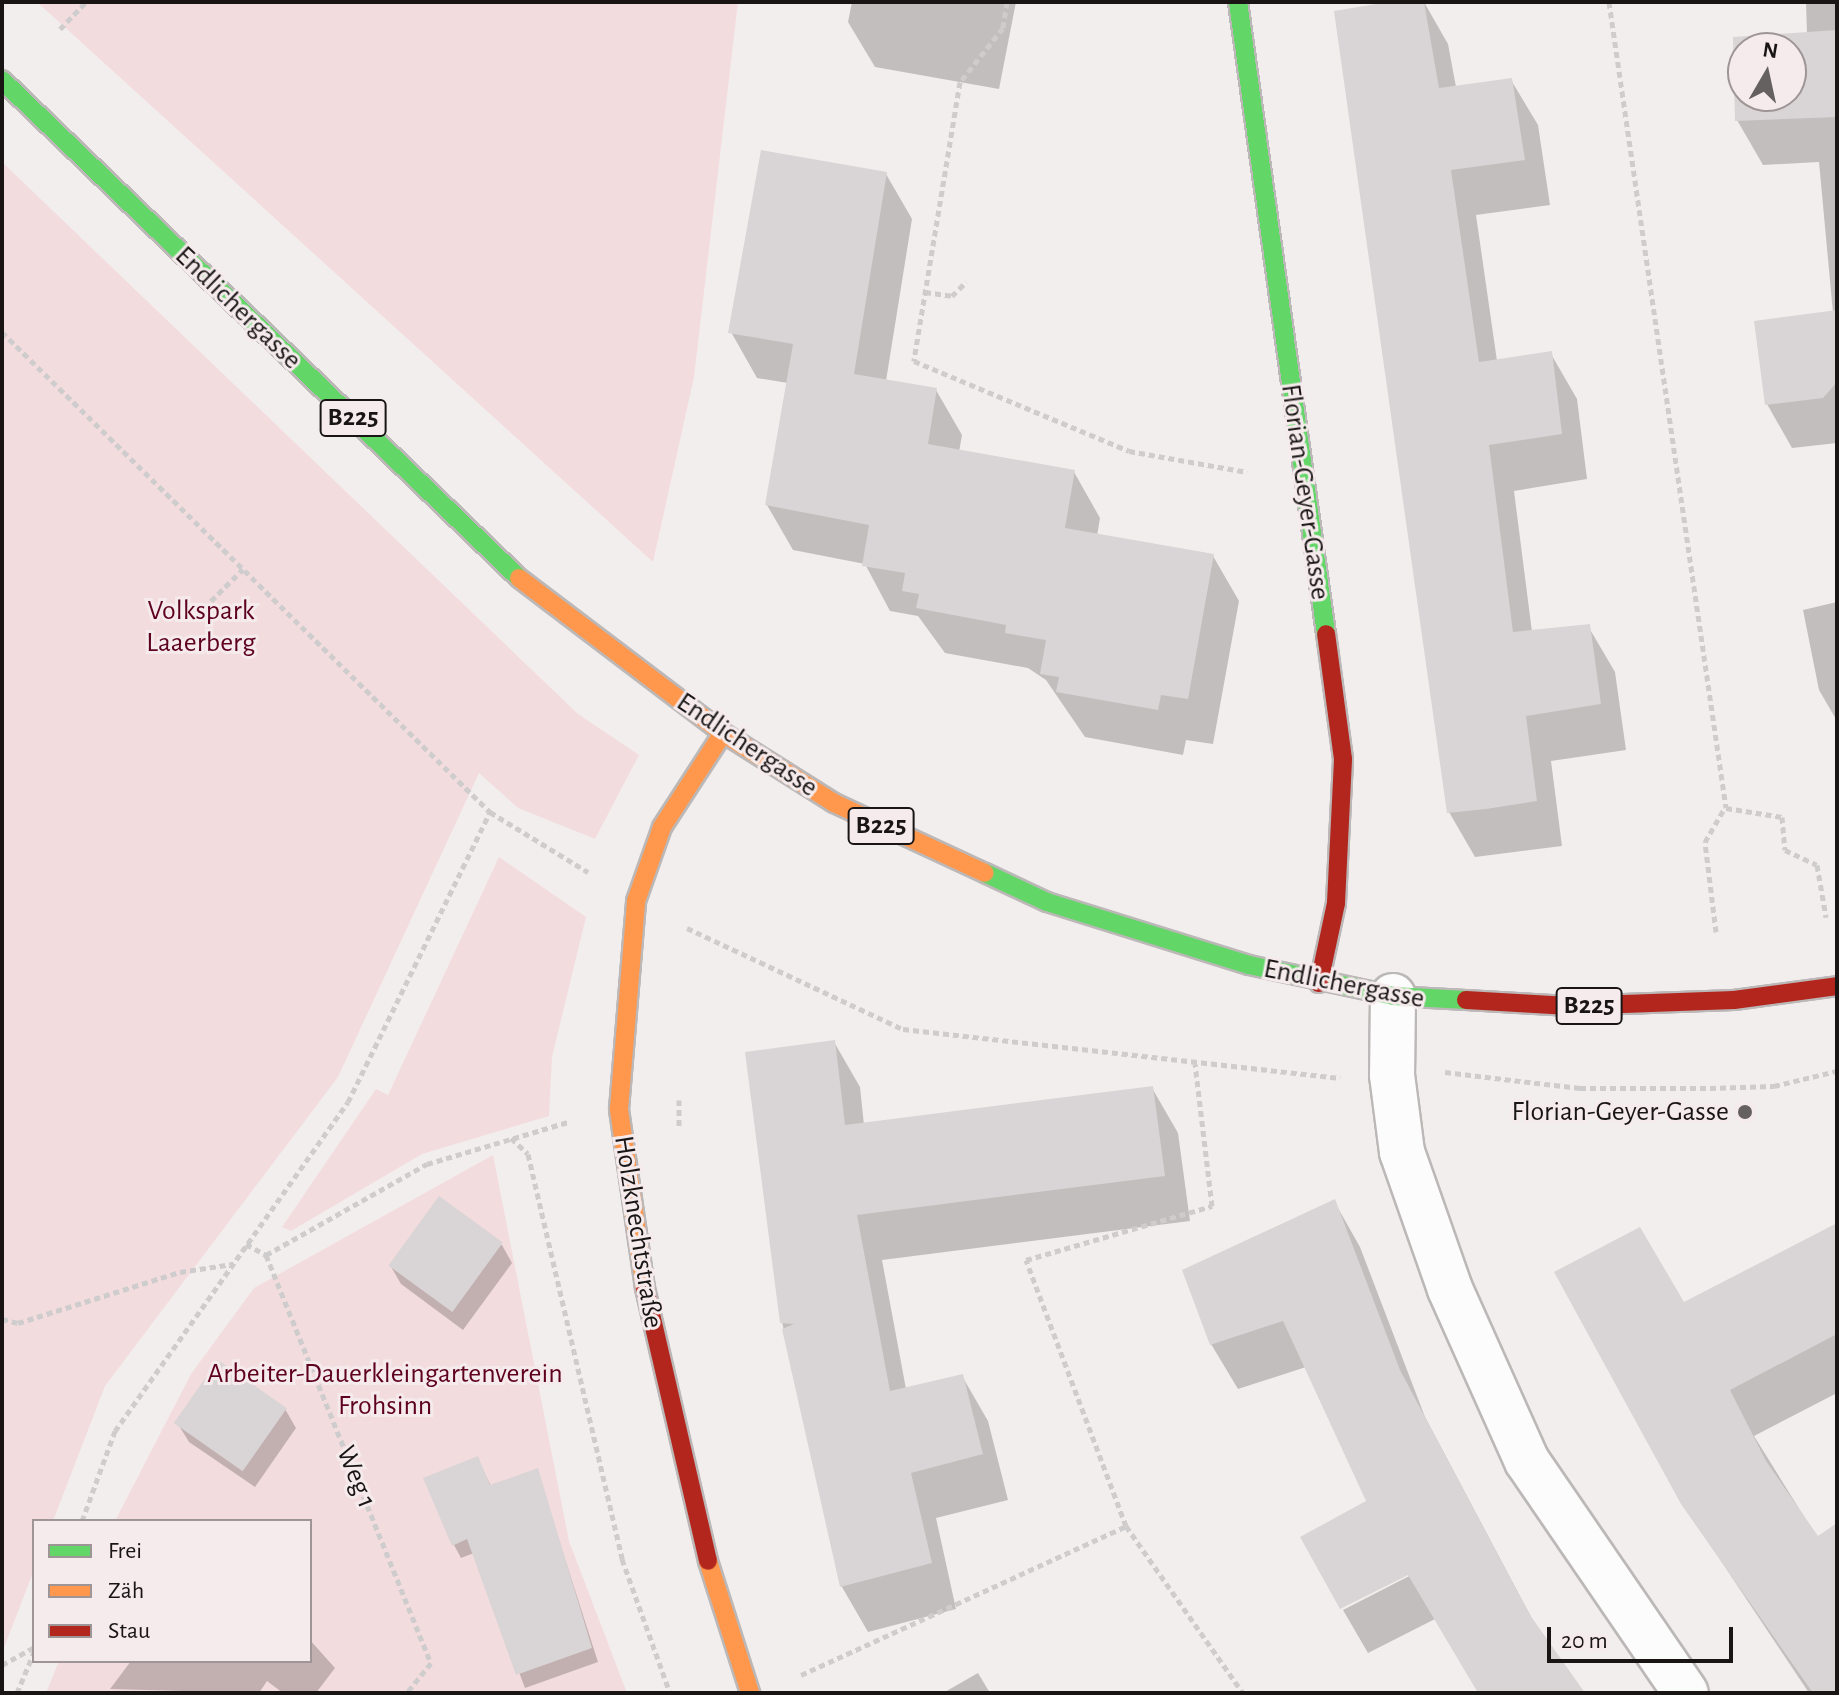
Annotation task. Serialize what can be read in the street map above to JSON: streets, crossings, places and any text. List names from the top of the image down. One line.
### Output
{"streets":{"main road":["Endlichergasse","B225","Florian-Geyer-Gasse","Holzknechtstraße"],"path":["Weg 1"]},"crossings":[["Endlichergasse","Florian-Geyer-Gasse"],["Endlichergasse","Holzknechtstraße"]],"parks":["Volkspark Laaerberg","Arbeiter-Dauerkleingartenverein Frohsinn"],"places":["Florian-Geyer-Gasse"],"legend":["Frei","Zäh","Stau"],"scale_bar":"20 m","north":"top"}
